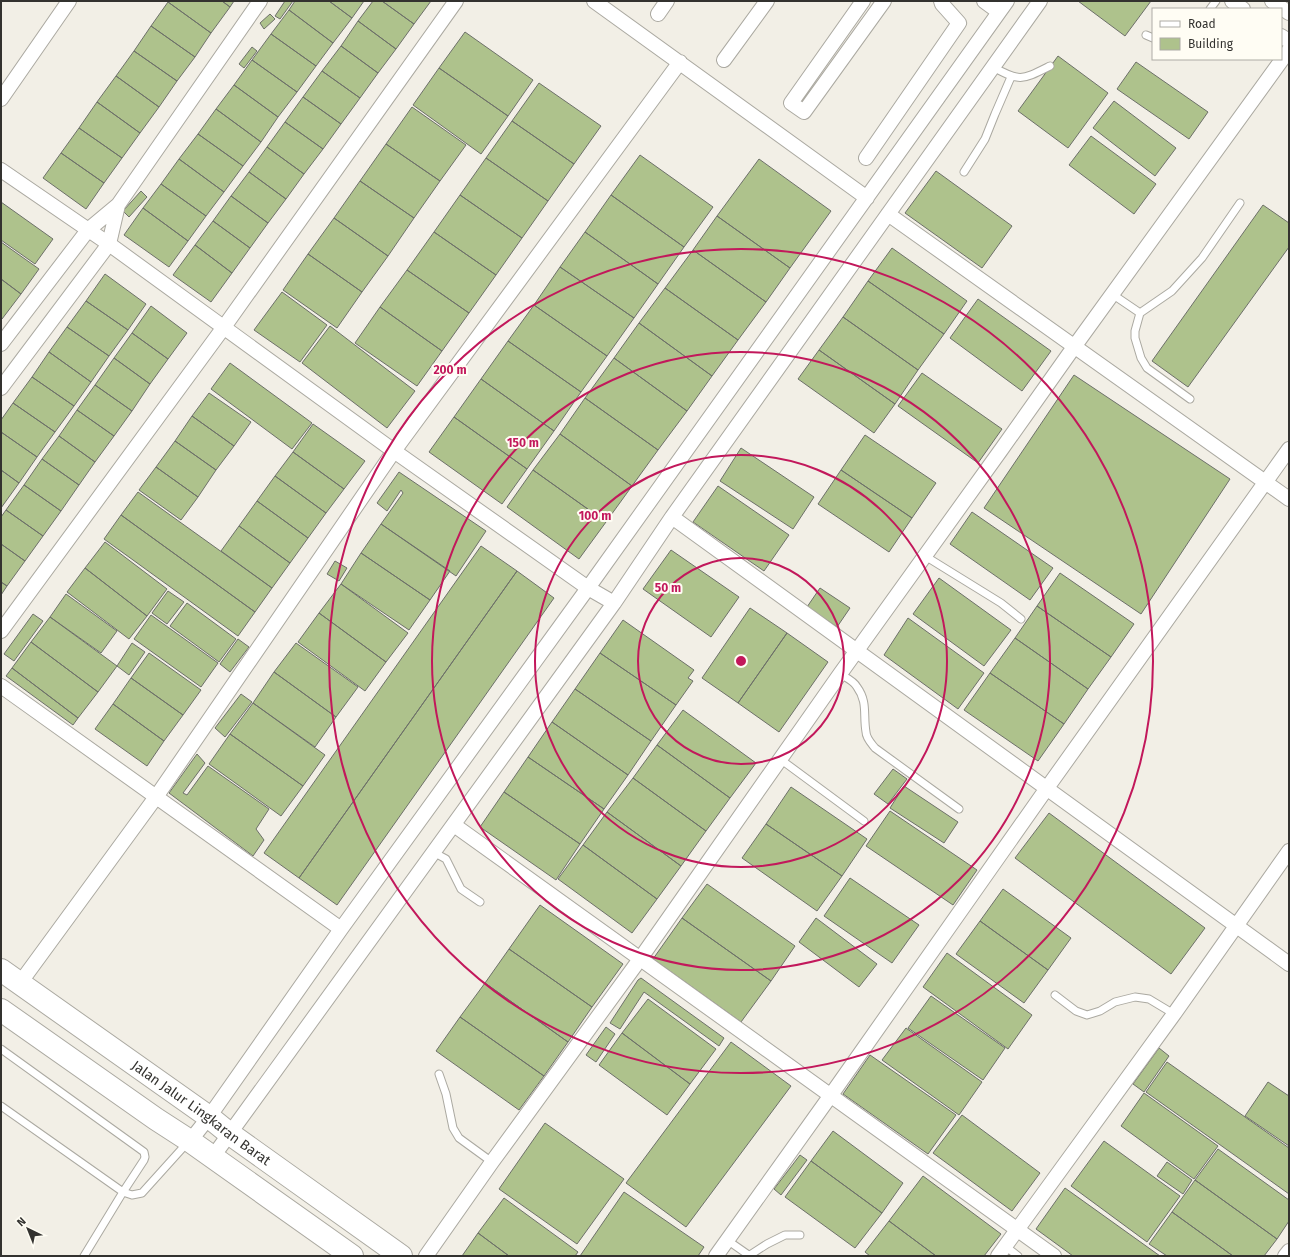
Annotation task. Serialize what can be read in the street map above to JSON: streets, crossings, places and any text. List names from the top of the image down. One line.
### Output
{"streets":{"main road":["Jalan Jalur Lingkaran Barat"]},"legend":["Road","Building"],"north":"top left","rings":["200 m","150 m","100 m","50 m"]}
